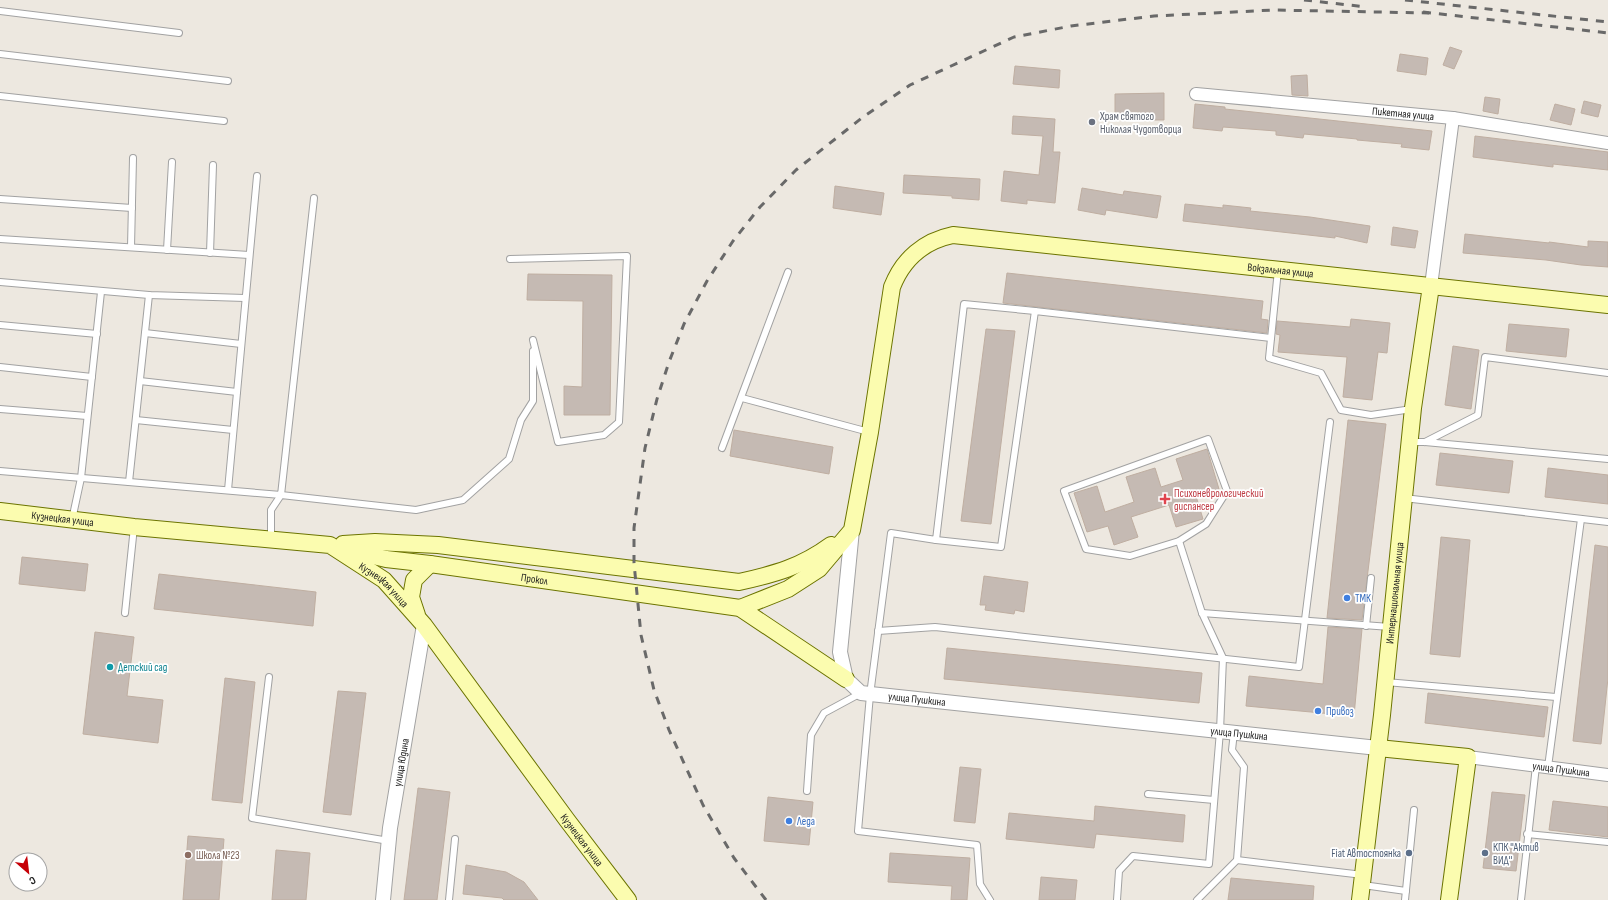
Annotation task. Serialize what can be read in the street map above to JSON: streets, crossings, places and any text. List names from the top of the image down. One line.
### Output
{"streets":{"main road":["Вокзальная улица","Кузнецкая улица","Прокол","Интернациональная улица","улица Пушкина"],"street":["Пикетная улица","улица Юдина"]},"crossings":[["Вокзальная улица","Интернациональная улица"],["Кузнецкая улица","Прокол"],["Кузнецкая улица","улица Юдина"],["Интернациональная улица","улица Пушкина"]],"places":{"other":["Храм святого Николая Чудотворца","ТМК","Детский сад","Привоз","Леда","Fiat Автостоянка","КПК ''Актив ВИД''","Школа №23"],"health":["Психоневрологический диспансер"]},"north":"bottom right"}
